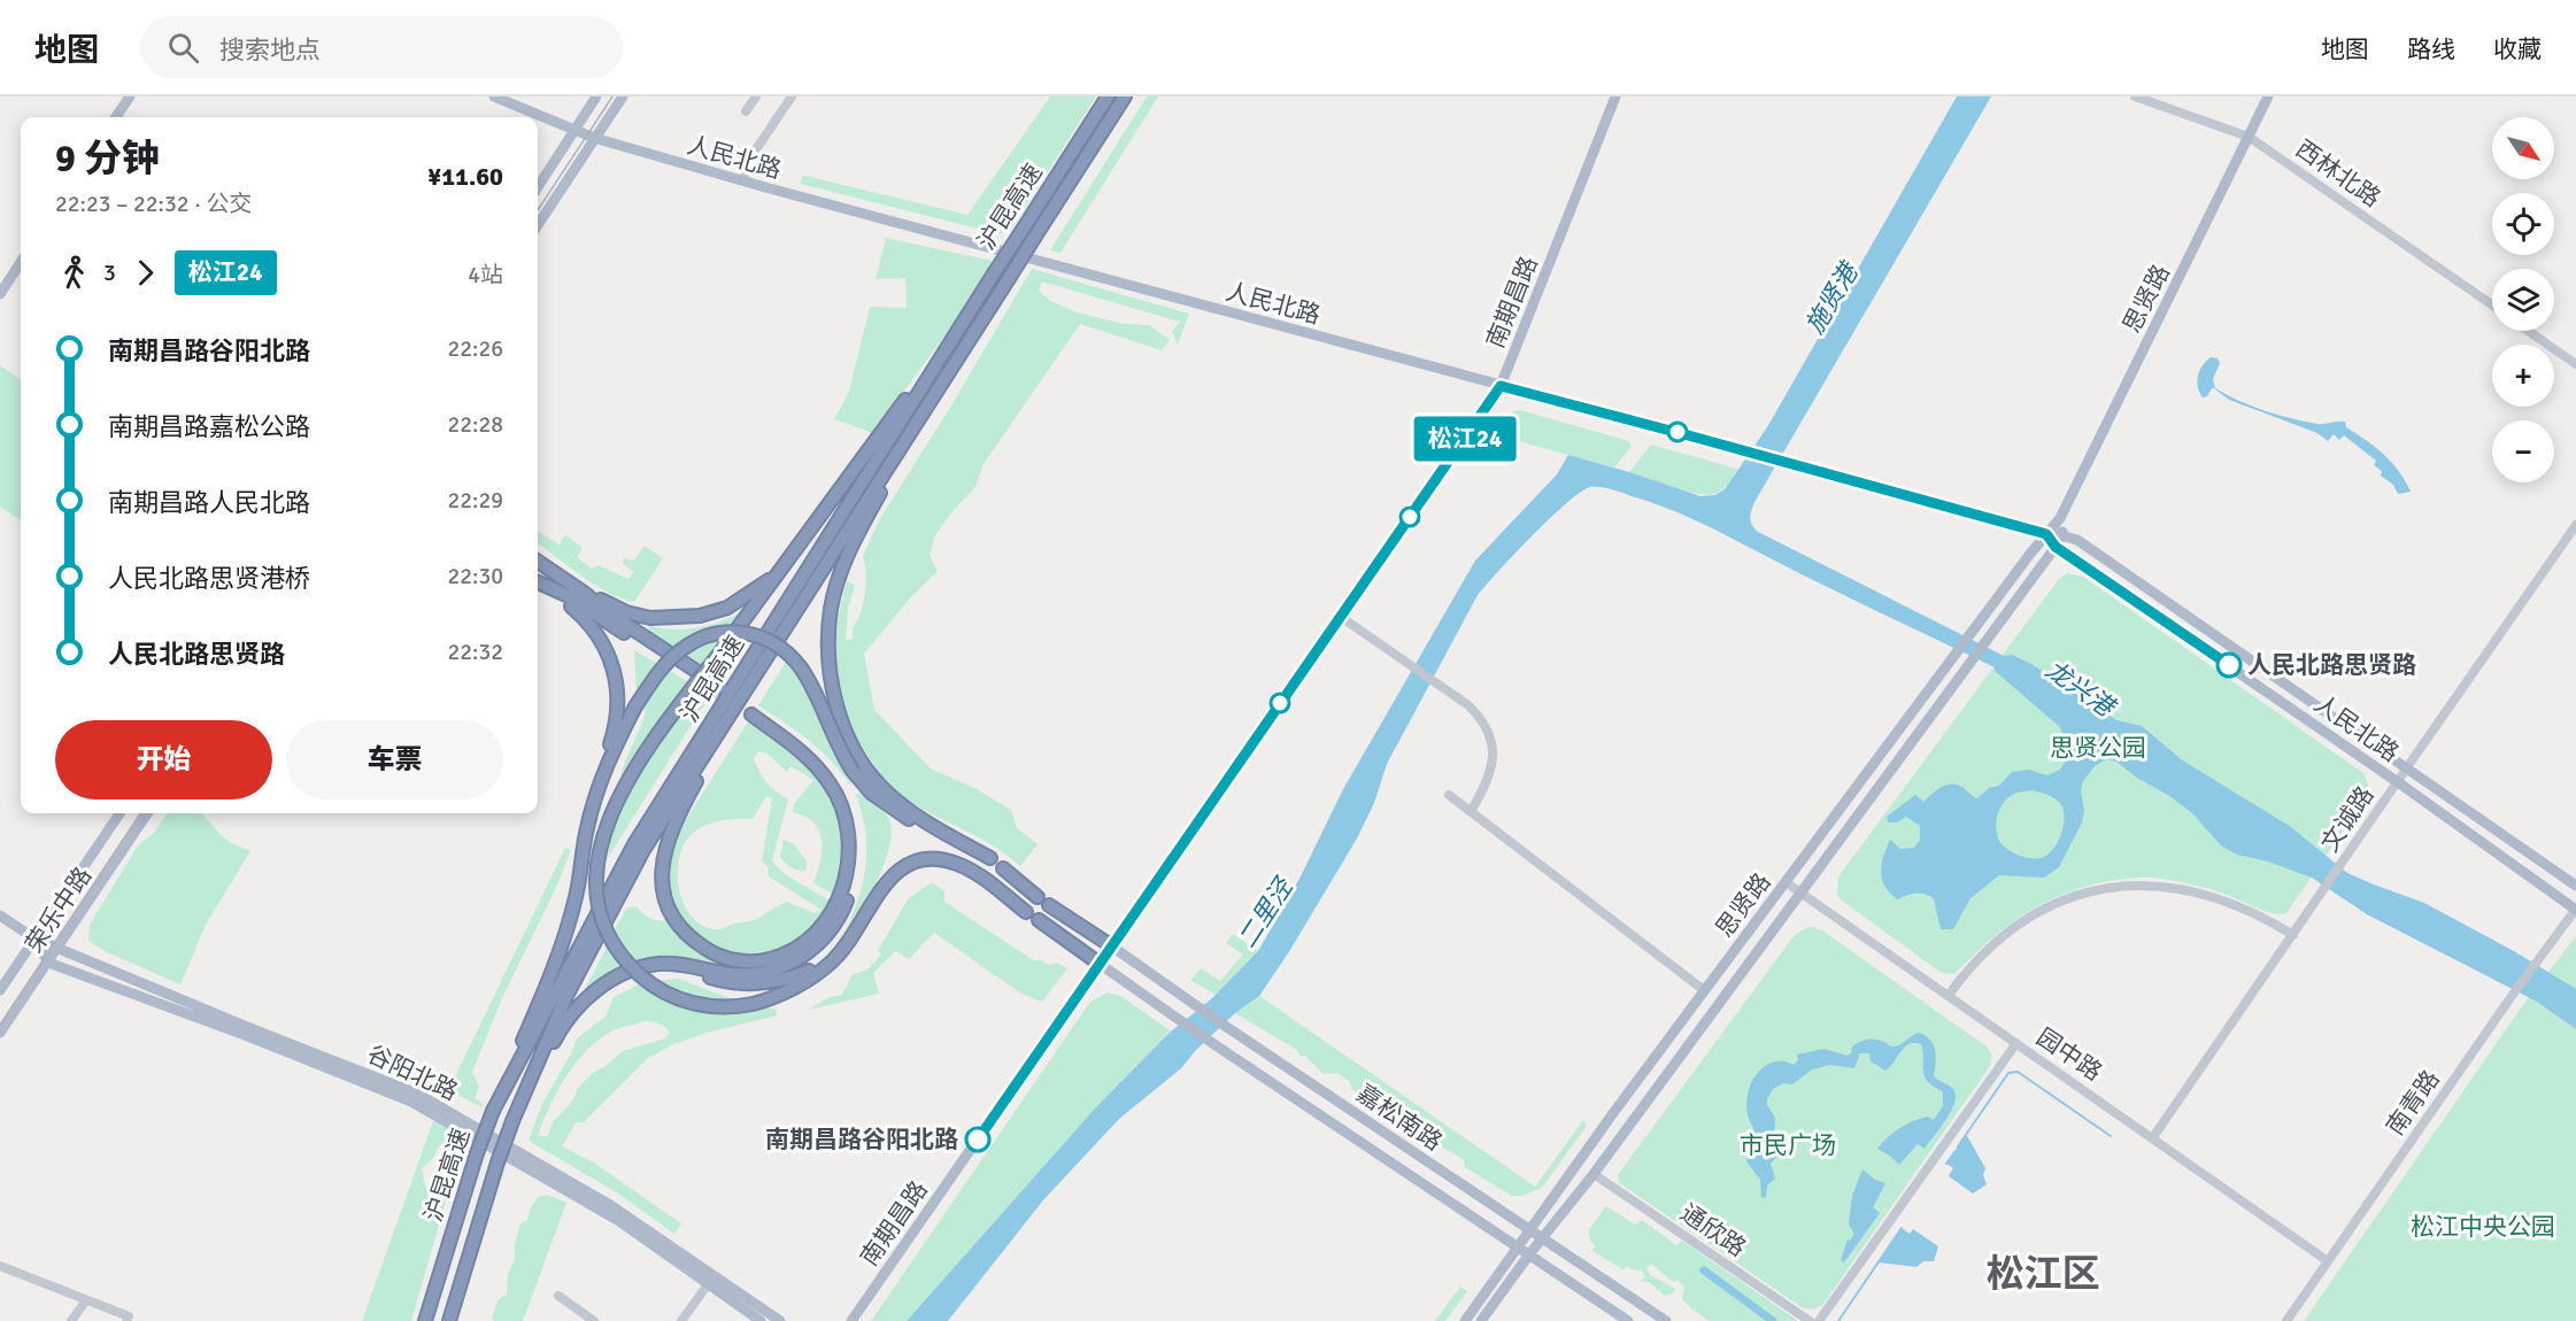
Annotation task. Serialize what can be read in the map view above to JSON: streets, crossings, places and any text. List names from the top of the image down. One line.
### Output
{"streets":{"highway":["沪昆高速"],"main road":["人民北路","思贤路","南期昌路","荣乐中路","谷阳北路","嘉松南路"],"street":["西林北路","文诚路","园中路","南青路","通欣路"]},"crossings":[["人民北路","思贤路"],["人民北路","南期昌路"],["人民北路","文诚路"],["人民北路","南青路"],["西林北路","思贤路"],["思贤路","园中路"],["思贤路","嘉松南路"],["思贤路","通欣路"],["南期昌路","嘉松南路"],["文诚路","园中路"],["荣乐中路","谷阳北路"],["园中路","南青路"]],"districts":["松江区"],"water":["施贤港","龙兴港","二里泾"],"parks":["思贤公园","市民广场","松江中央公园"],"places":["人民北路思贤路","南期昌路谷阳北路"],"lines":["bus line 松江24"],"north":"bottom right","page":{"header":"地图","search":"搜索地点","nav":["地图","路线","收藏"],"on_map":"松江24","map_buttons":["+","−"],"heading":["9 分钟","22:23 – 22:32 · 公交","¥11.60"],"legs":["3","松江24","4站"],"list":[{"name":"南期昌路谷阳北路","value":"22:26"},{"name":"南期昌路嘉松公路","value":"22:28"},{"name":"南期昌路人民北路","value":"22:29"},{"name":"人民北路思贤港桥","value":"22:30"},{"name":"人民北路思贤路","value":"22:32"}],"buttons":["开始","车票"]}}
